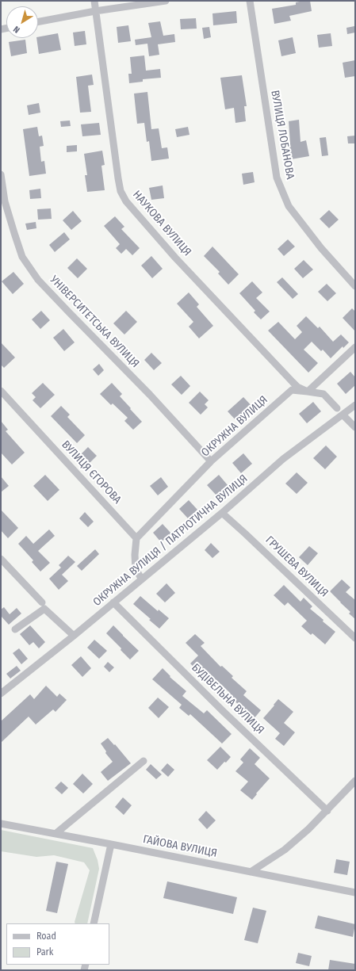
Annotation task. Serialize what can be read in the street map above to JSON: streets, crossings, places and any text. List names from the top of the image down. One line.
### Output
{"streets":{"street":["ВУЛИЦЯ ЛОБАНОВА","НАУКОВА ВУЛИЦЯ","УНІВЕРСИТЕТСЬКА ВУЛИЦЯ","ОКРУЖНА ВУЛИЦЯ","ВУЛИЦЯ ЄГОРОВА","ОКРУЖНА ВУЛИЦЯ / ПАТРІОТИЧНА ВУЛИЦЯ","ГРУШЕВА ВУЛИЦЯ","БУДІВЕЛЬНА ВУЛИЦЯ","ГАЙОВА ВУЛИЦЯ"]},"crossings":[["НАУКОВА ВУЛИЦЯ","ОКРУЖНА ВУЛИЦЯ"],["УНІВЕРСИТЕТСЬКА ВУЛИЦЯ","ОКРУЖНА ВУЛИЦЯ"],["ОКРУЖНА ВУЛИЦЯ","ВУЛИЦЯ ЄГОРОВА"],["ОКРУЖНА ВУЛИЦЯ / ПАТРІОТИЧНА ВУЛИЦЯ","ГРУШЕВА ВУЛИЦЯ"],["ОКРУЖНА ВУЛИЦЯ / ПАТРІОТИЧНА ВУЛИЦЯ","БУДІВЕЛЬНА ВУЛИЦЯ"]],"legend":["Road","Park"],"north":"bottom left"}
